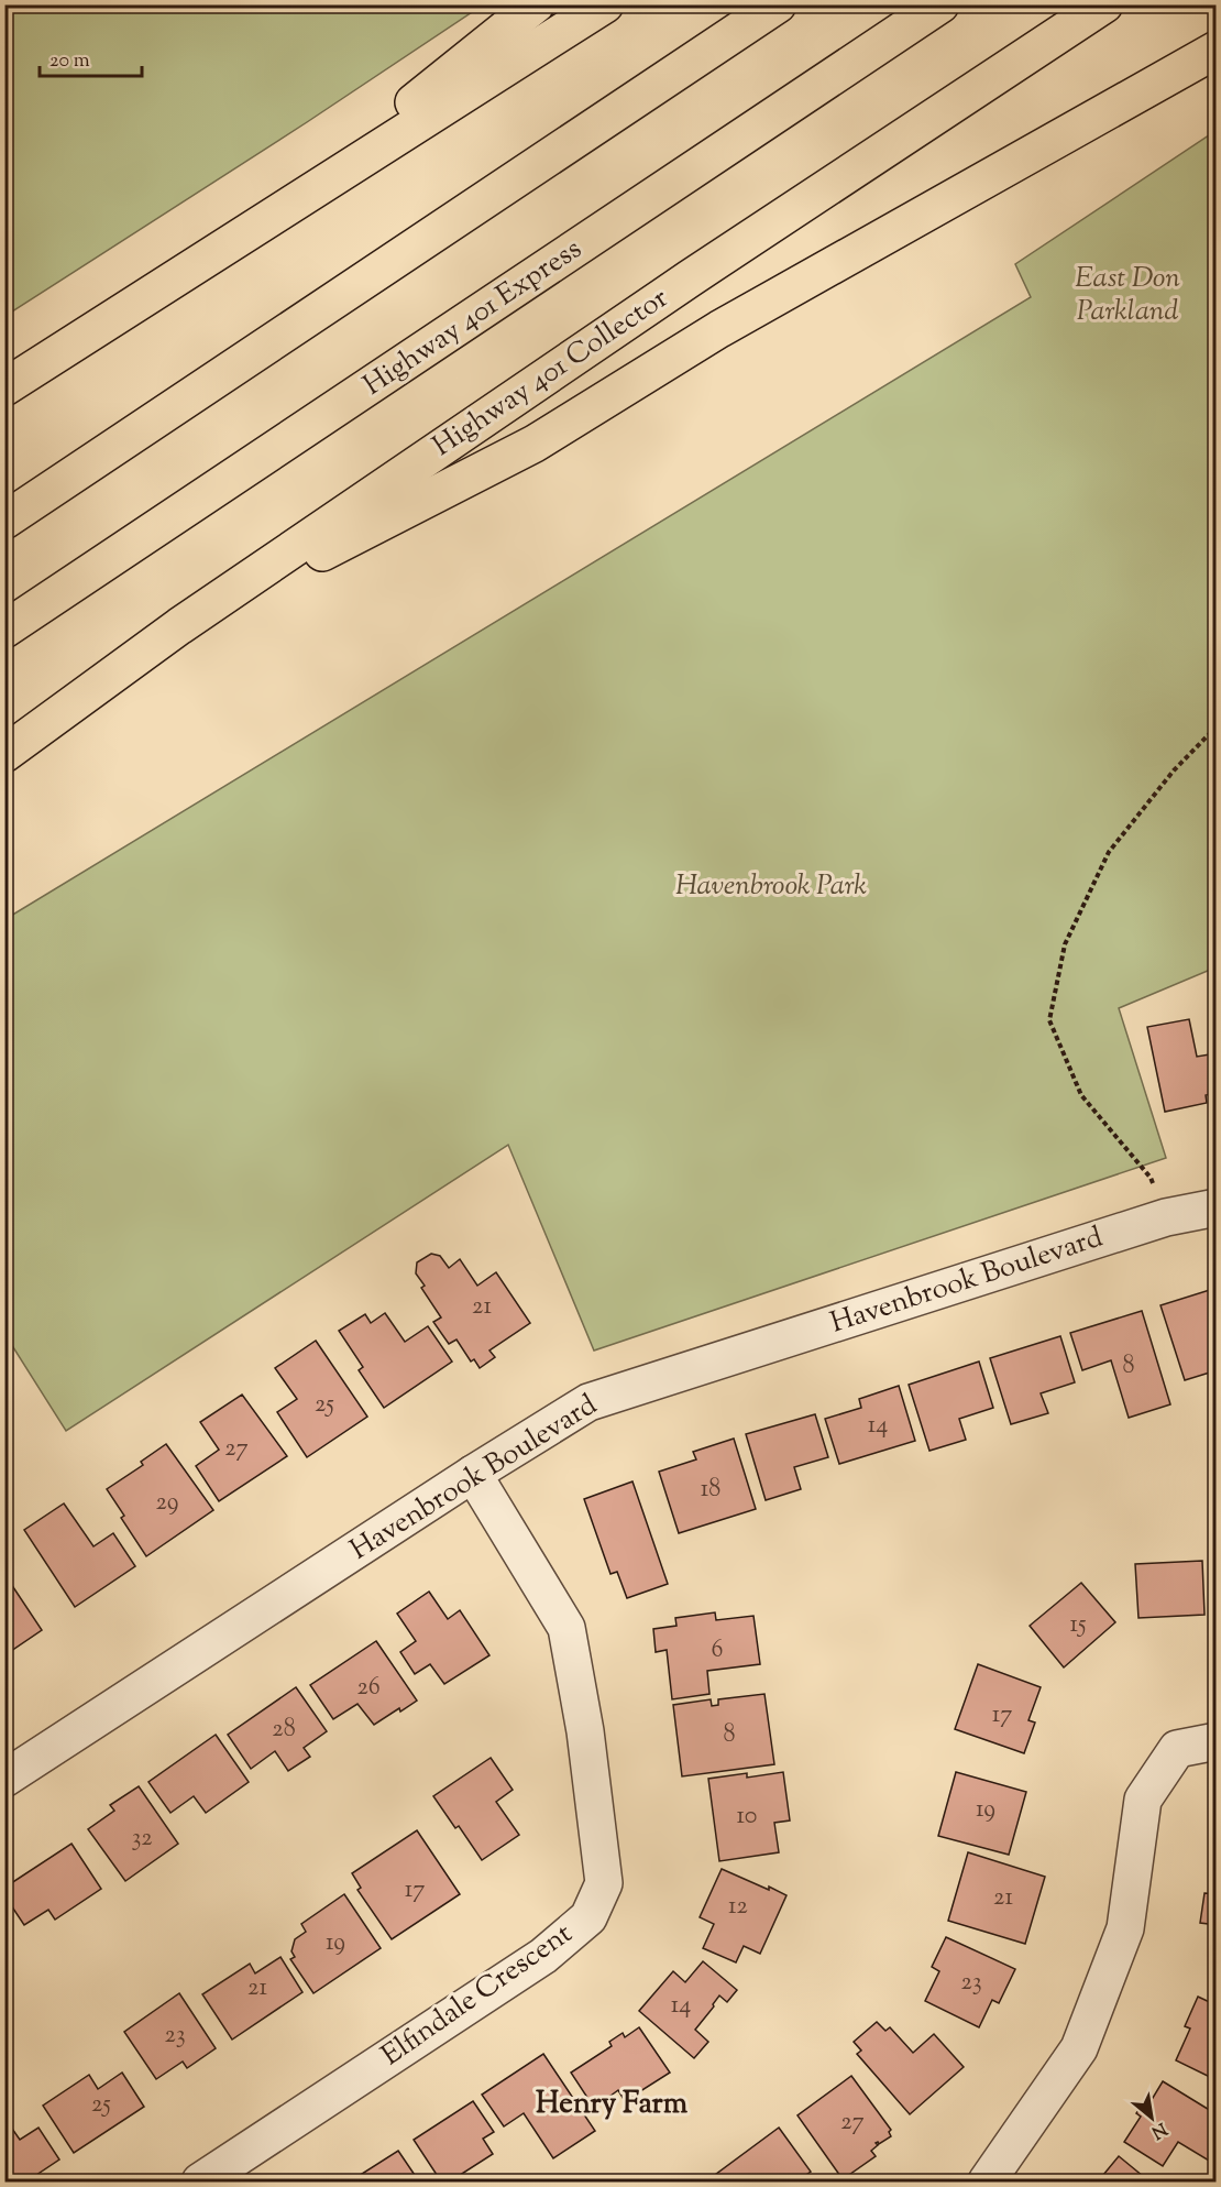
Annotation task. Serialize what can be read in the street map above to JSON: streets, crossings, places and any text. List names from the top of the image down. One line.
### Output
{"streets":{"highway":["Highway 401 Express","Highway 401 Collector"],"street":["Havenbrook Boulevard","Elfindale Crescent"]},"crossings":[["Havenbrook Boulevard","Elfindale Crescent"]],"districts":["Henry Farm"],"parks":["East Don Parkland","Havenbrook Park"],"house_numbers":["21","8","25","14","27","18","29","15","6","26","17","28","8","19","10","32","17","21","12","19","23","21","14","23","25","27"],"scale_bar":"20 m","north":"bottom right"}
